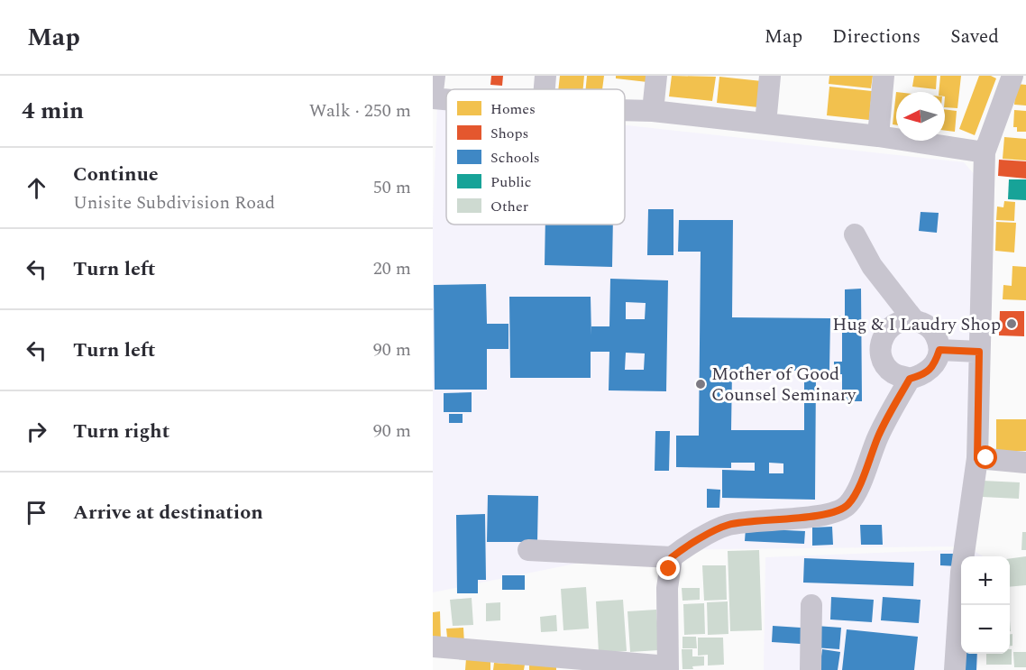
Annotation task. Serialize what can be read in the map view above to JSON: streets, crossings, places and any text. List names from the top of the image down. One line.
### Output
{"places":["Hug & I Laudry Shop","Mother of Good Counsel Seminary"],"legend":["Homes","Shops","Schools","Public","Other"],"north":"left","page":{"header":"Map","nav":["Map","Directions","Saved"],"heading":["4 min","Walk · 250 m"],"list":[["Continue","Unisite Subdivision Road","50 m"],["Turn left","20 m"],["Turn left","90 m"],["Turn right","90 m"],"Arrive at destination"],"map_buttons":["+","−"]}}
